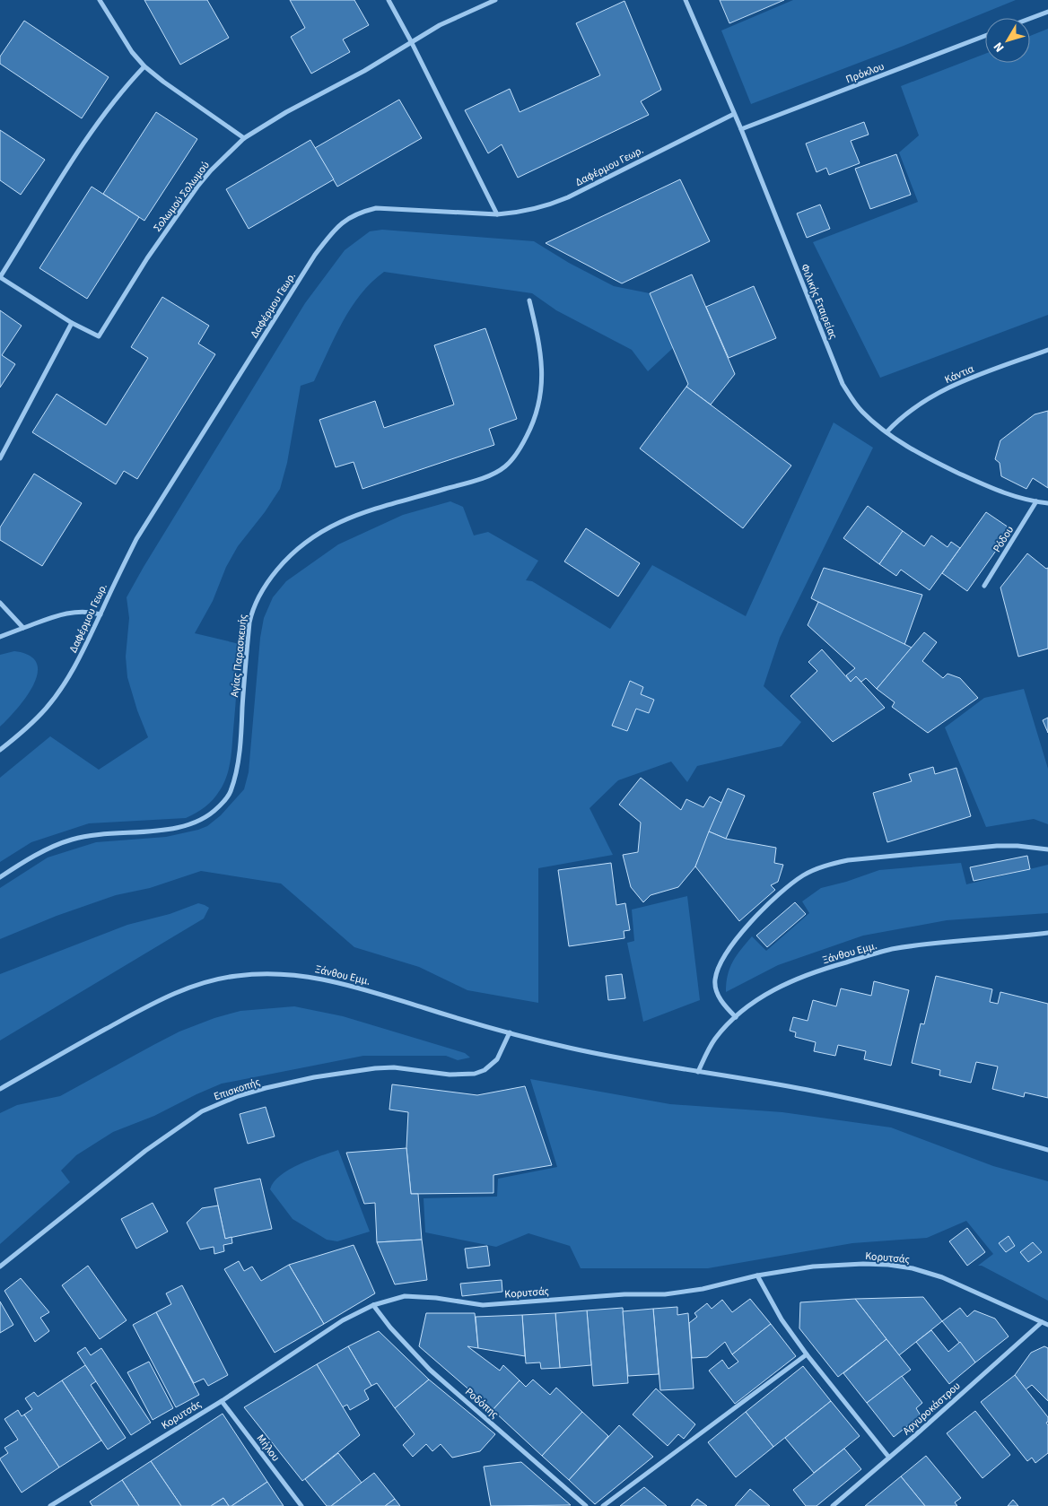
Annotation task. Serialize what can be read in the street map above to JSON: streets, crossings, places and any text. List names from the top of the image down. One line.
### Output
{"streets":{"street":["Πρόκλου","Δαφέρμου Γεωρ.","Σολωμού Σολωμού","Φιλικής Εταιρείας","Κάντια","Ρόδου","Αγίας Παρασκευής","Ξάνθου Εμμ.","Επισκοπής","Κορυτσάς","Ροδόπης","Αργυροκάστρου","Μήλου"]},"crossings":[["Πρόκλου","Φιλικής Εταιρείας"],["Δαφέρμου Γεωρ.","Φιλικής Εταιρείας"],["Φιλικής Εταιρείας","Κάντια"],["Φιλικής Εταιρείας","Ρόδου"],["Ξάνθου Εμμ.","Επισκοπής"],["Κορυτσάς","Ροδόπης"],["Κορυτσάς","Αργυροκάστρου"],["Κορυτσάς","Μήλου"]],"north":"bottom left"}
